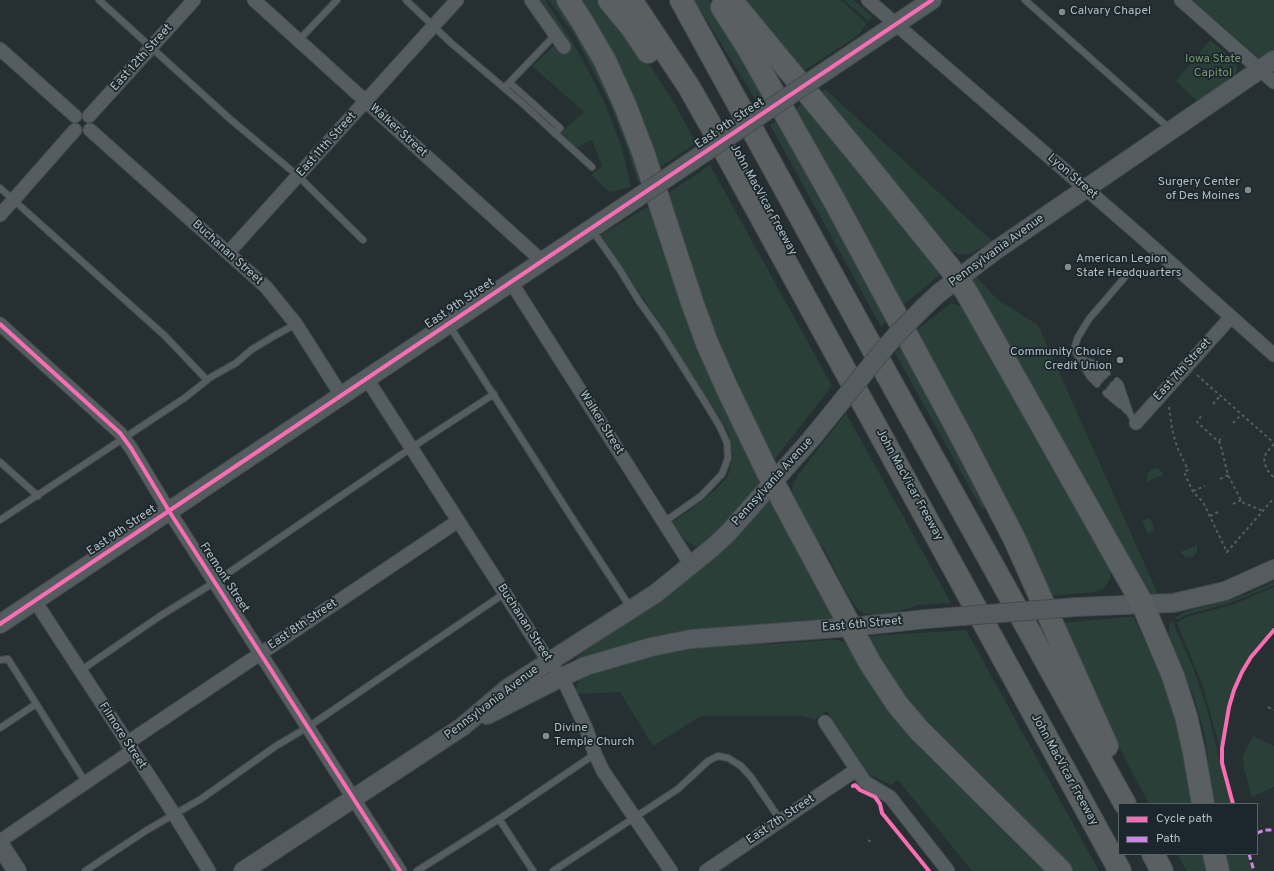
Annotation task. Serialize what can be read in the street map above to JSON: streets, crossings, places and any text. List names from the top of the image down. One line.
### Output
{"streets":{"highway":["John MacVicar Freeway"],"main road":["East 9th Street","Pennsylvania Avenue","East 6th Street"],"street":["East 12th Street","Walker Street","East 11th Street","Lyon Street","Buchanan Street","East 7th Street","Fremont Street","East 8th Street","Filmore Street"]},"crossings":[["East 12th Street","Buchanan Street"],["East 9th Street","Walker Street"],["East 9th Street","Lyon Street"],["East 9th Street","Buchanan Street"],["East 9th Street","Fremont Street"],["East 9th Street","Filmore Street"],["Walker Street","East 11th Street"],["Walker Street","Pennsylvania Avenue"],["East 11th Street","Buchanan Street"],["Lyon Street","Pennsylvania Avenue"],["Lyon Street","East 7th Street"],["Pennsylvania Avenue","Buchanan Street"],["Pennsylvania Avenue","Fremont Street"],["Pennsylvania Avenue","East 6th Street"],["Buchanan Street","East 8th Street"],["Buchanan Street","East 6th Street"],["Fremont Street","East 8th Street"],["East 8th Street","Filmore Street"]],"parks":["Iowa State Capitol"],"places":["Calvary Chapel","Surgery Center of Des Moines","American Legion State Headquarters","Community Choice Credit Union","Divine Temple Church"],"legend":["Cycle path","Path"]}
